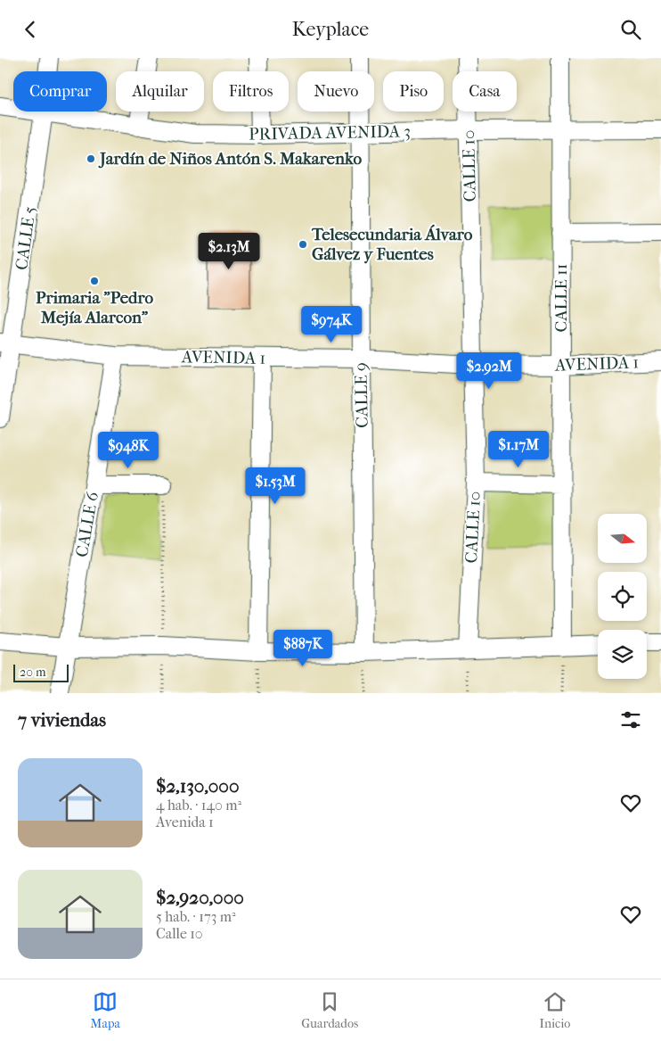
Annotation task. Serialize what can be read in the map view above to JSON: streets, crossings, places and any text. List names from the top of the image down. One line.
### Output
{"streets":{"street":["PRIVADA AVENIDA 3","CALLE 10","CALLE 5","CALLE 11","AVENIDA 1","CALLE 9","CALLE 6"]},"crossings":[["PRIVADA AVENIDA 3","CALLE 10"],["PRIVADA AVENIDA 3","CALLE 5"],["PRIVADA AVENIDA 3","CALLE 11"],["PRIVADA AVENIDA 3","CALLE 9"],["CALLE 10","AVENIDA 1"],["CALLE 5","AVENIDA 1"],["CALLE 11","AVENIDA 1"],["AVENIDA 1","CALLE 9"],["AVENIDA 1","CALLE 6"]],"places":["Jardín de Niños Antón S. Makarenko","Telesecundaria Álvaro Gálvez y Fuentes","Primaria \"Pedro Mejía Alarcon\""],"scale_bar":"20 m","north":"right","page":{"header":"Keyplace","chip":["Comprar","Alquilar","Filtros","Nuevo","Piso","Casa"],"price":["$2.13M","$974K","$2.92M","$1.17M","$948K","$1.53M","$887K"],"scale":"20 m","heading":"7 viviendas","list":[{"name":"$2,130,000","note":"4 hab. · 140 m² · Avenida 1"},{"name":"$2,920,000","note":"5 hab. · 173 m² · Calle 10"}],"tabs":["Mapa","Guardados","Inicio"]}}
